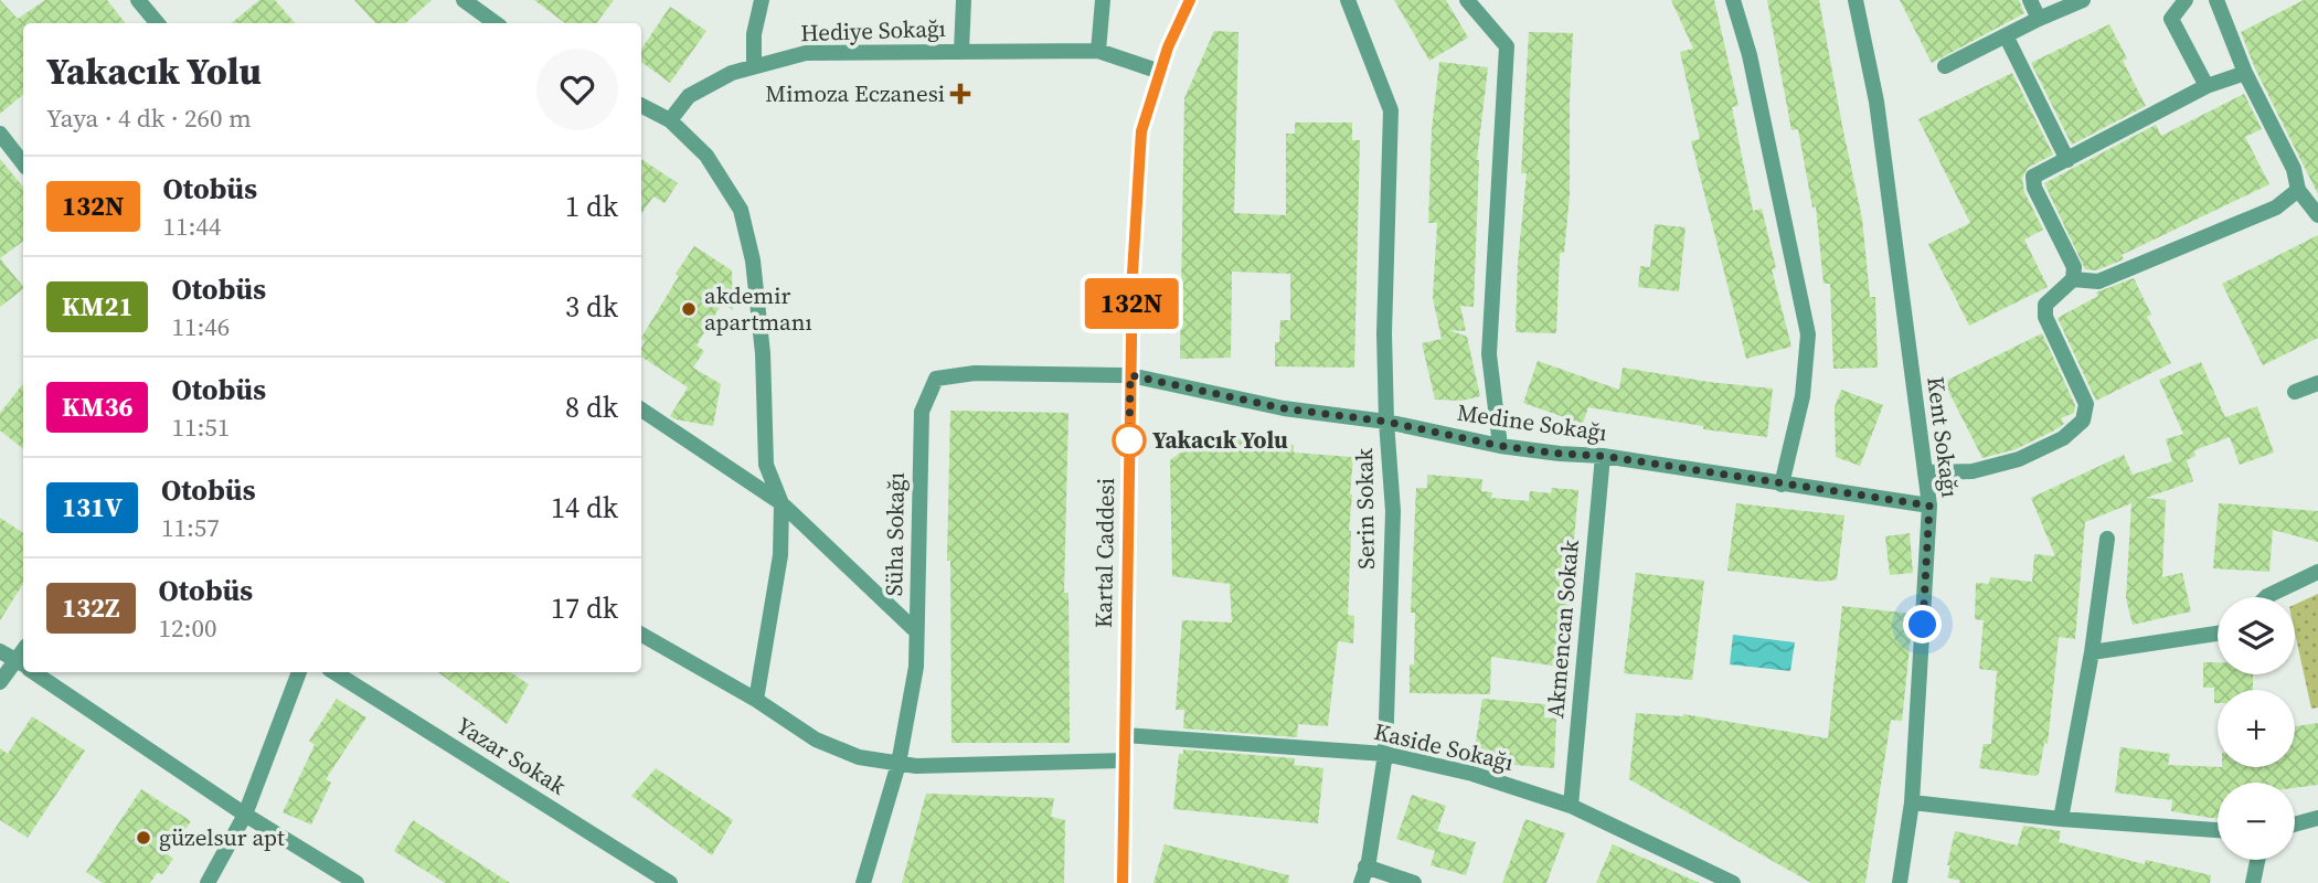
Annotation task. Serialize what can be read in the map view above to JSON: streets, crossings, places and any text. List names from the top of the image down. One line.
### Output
{"streets":{"main road":["Kartal Caddesi"],"street":["Hediye Sokağı","Medine Sokağı","Kent Sokağı","Serin Sokak","Süha Sokağı","Akmencan Sokak","Kaside Sokağı","Yazar Sokak"]},"crossings":[["Hediye Sokağı","Kartal Caddesi"],["Medine Sokağı","Kent Sokağı"],["Medine Sokağı","Serin Sokak"],["Medine Sokağı","Süha Sokağı"],["Medine Sokağı","Kartal Caddesi"],["Medine Sokağı","Akmencan Sokak"],["Serin Sokak","Kaside Sokağı"],["Süha Sokağı","Kartal Caddesi"],["Kartal Caddesi","Kaside Sokağı"],["Akmencan Sokak","Kaside Sokağı"]],"places":{"health":["Mimoza Eczanesi"],"other":["akdemir apartmanı","Yakacık Yolu","güzelsur apt"]},"lines":["bus line 132N"],"page":{"on_map":"132N","heading":["Yakacık Yolu","Yaya · 4 dk · 260 m"],"list":[{"mark":"132N","name":"Otobüs","note":"11:44","value":"1 dk"},{"mark":"KM21","name":"Otobüs","note":"11:46","value":"3 dk"},{"mark":"KM36","name":"Otobüs","note":"11:51","value":"8 dk"},{"mark":"131V","name":"Otobüs","note":"11:57","value":"14 dk"},{"mark":"132Z","name":"Otobüs","note":"12:00","value":"17 dk"}],"map_buttons":["+","−"]}}
